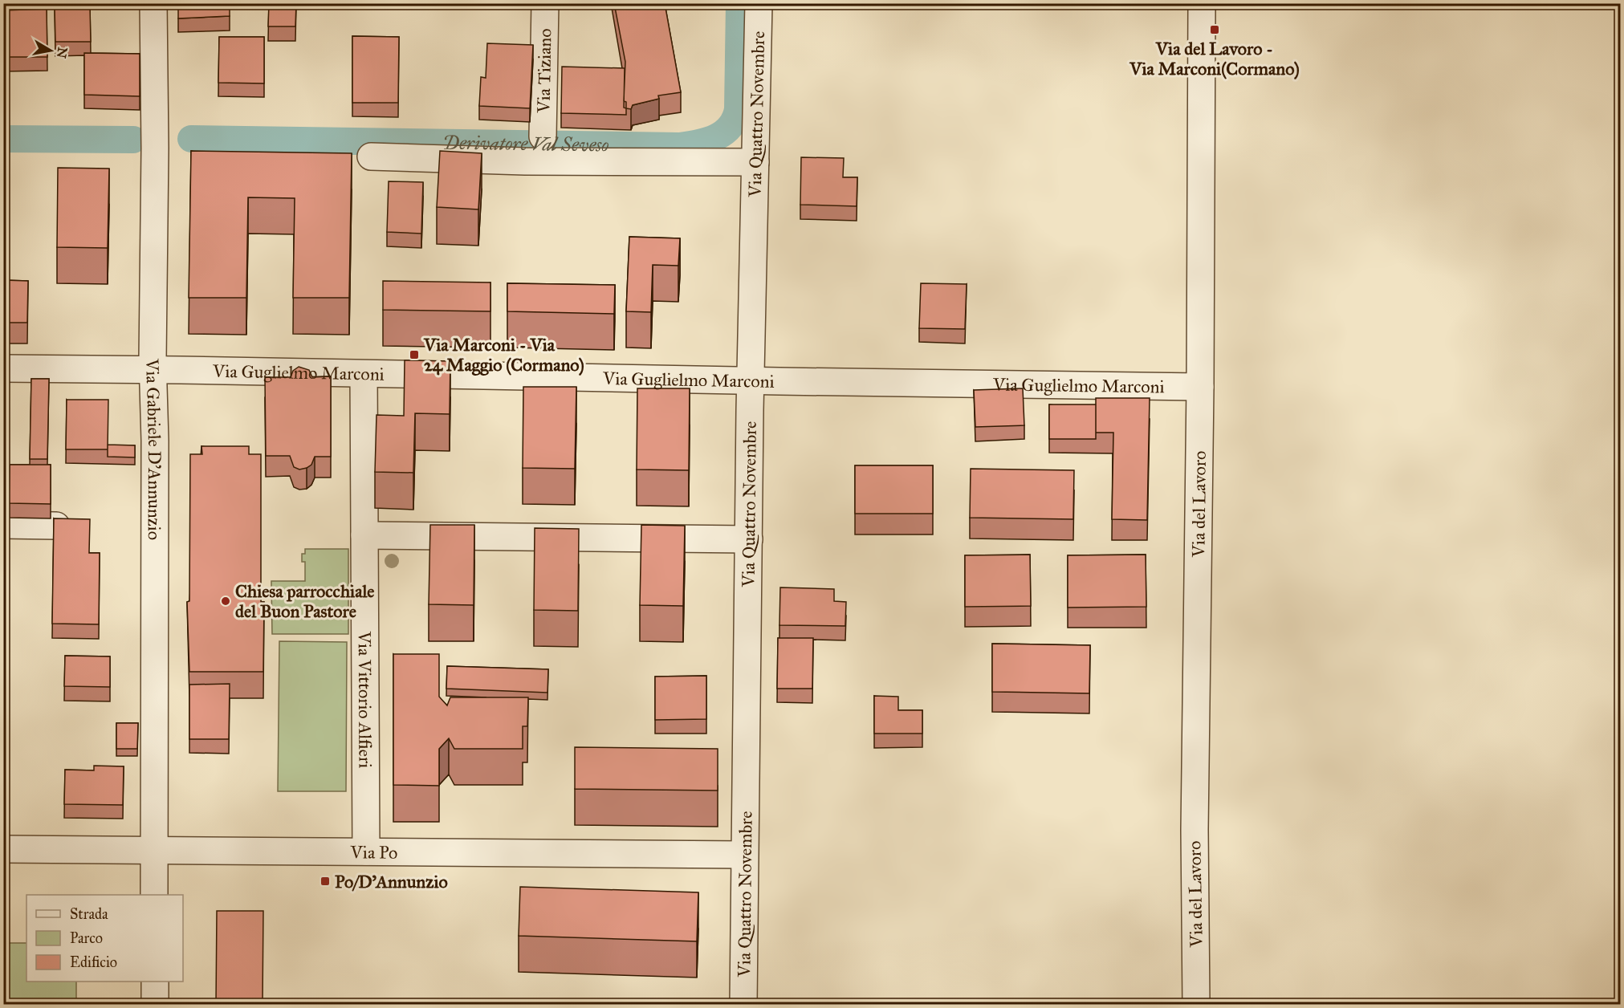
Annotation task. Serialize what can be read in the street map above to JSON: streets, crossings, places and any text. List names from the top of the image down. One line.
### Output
{"streets":{"street":["Via Tiziano","Via Quattro Novembre","Via Guglielmo Marconi","Via Gabriele D'Annunzio","Via del Lavoro","Via Vittorio Alfieri","Via Po"]},"crossings":[["Via Quattro Novembre","Via Guglielmo Marconi"],["Via Quattro Novembre","Via Po"],["Via Guglielmo Marconi","Via Gabriele D'Annunzio"],["Via Guglielmo Marconi","Via del Lavoro"],["Via Guglielmo Marconi","Via Vittorio Alfieri"],["Via Gabriele D'Annunzio","Via Po"],["Via Vittorio Alfieri","Via Po"]],"water":["Derivatore Val Seveso"],"places":{"transit":["Via del Lavoro - Via Marconi(Cormano)","Via Marconi - Via 24 Maggio (Cormano)","Po/D'Annunzio"],"other":["Chiesa parrocchiale del Buon Pastore"]},"legend":["Strada","Parco","Edificio"],"north":"right"}
